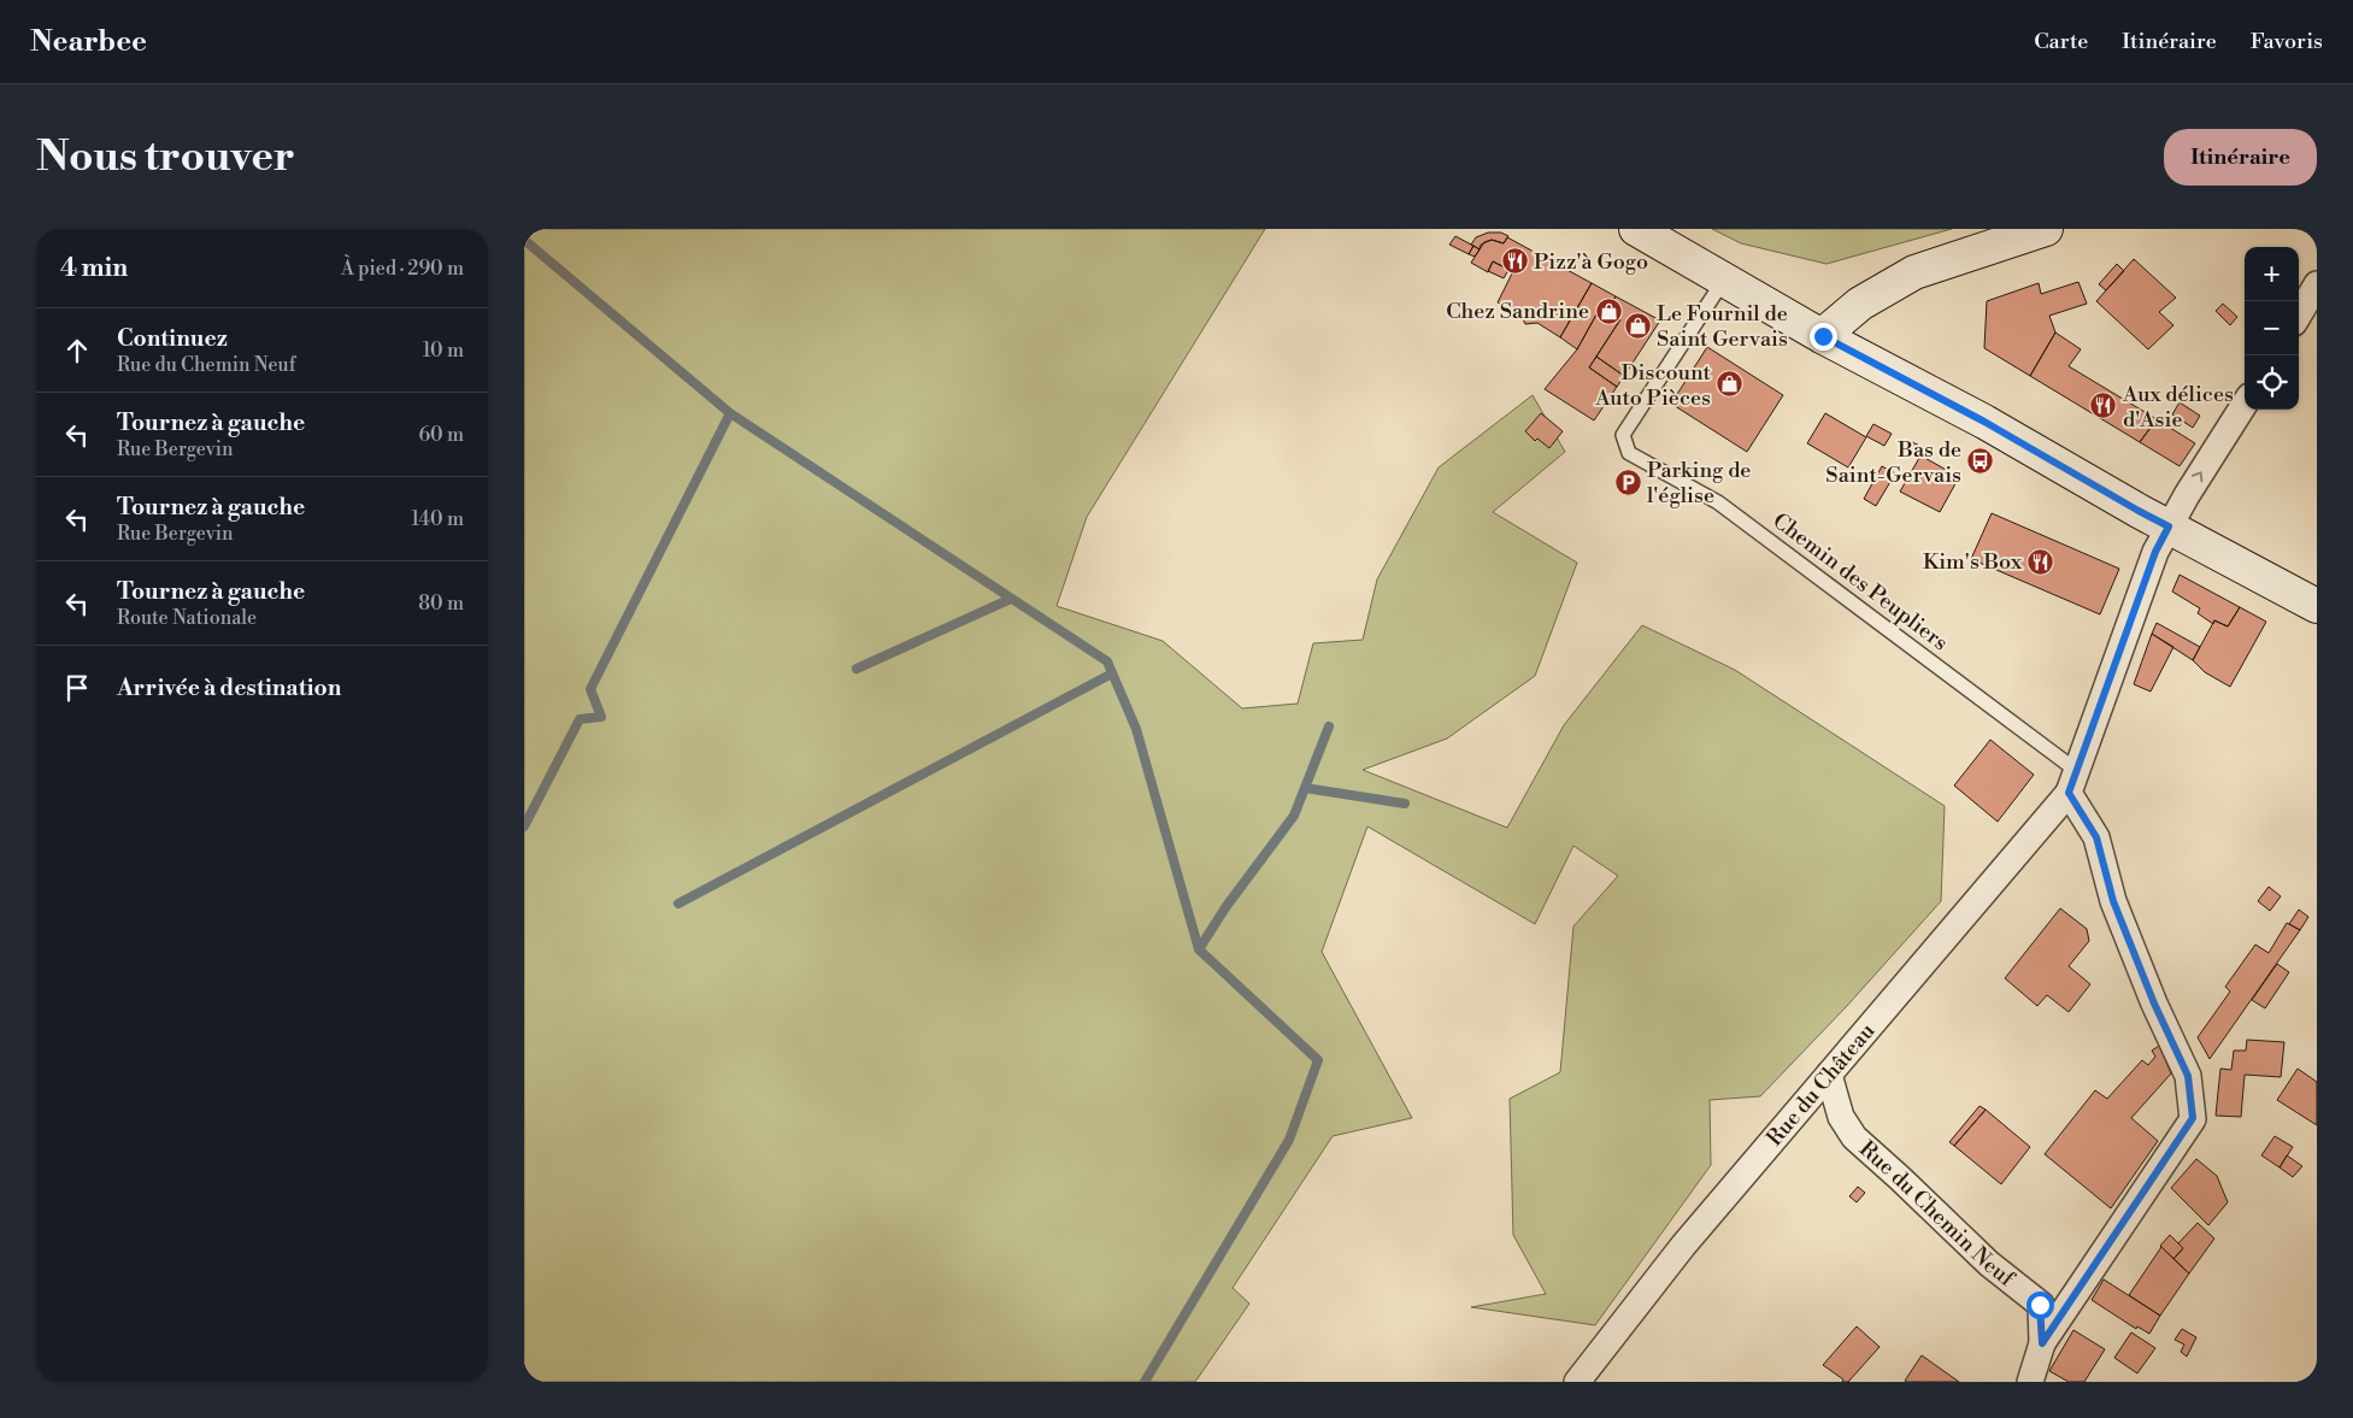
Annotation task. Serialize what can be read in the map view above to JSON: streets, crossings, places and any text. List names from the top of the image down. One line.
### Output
{"streets":{"street":["Rue du Château","Rue du Chemin Neuf"],"lane":["Chemin des Peupliers"]},"crossings":[["Chemin des Peupliers","Rue du Château"],["Rue du Château","Rue du Chemin Neuf"]],"places":{"restaurant":["Pizz'à Gogo","Aux délices d'Asie","Kim's Box"],"shop":["Chez Sandrine","Le Fournil de Saint Gervais","Discount Auto Pièces"],"bus stop":["Bas de Saint-Gervais"],"parking":["Parking de l'église"]},"page":{"header":"Nearbee","nav":["Carte","Itinéraire","Favoris"],"buttons":"Itinéraire","title":"Nous trouver","heading":["4 min","À pied · 290 m"],"map_buttons":["+","−"],"list":[["Continuez","Rue du Chemin Neuf","10 m"],["Tournez à gauche","Rue Bergevin","60 m"],["Tournez à gauche","Rue Bergevin","140 m"],["Tournez à gauche","Route Nationale","80 m"],"Arrivée à destination"]}}
